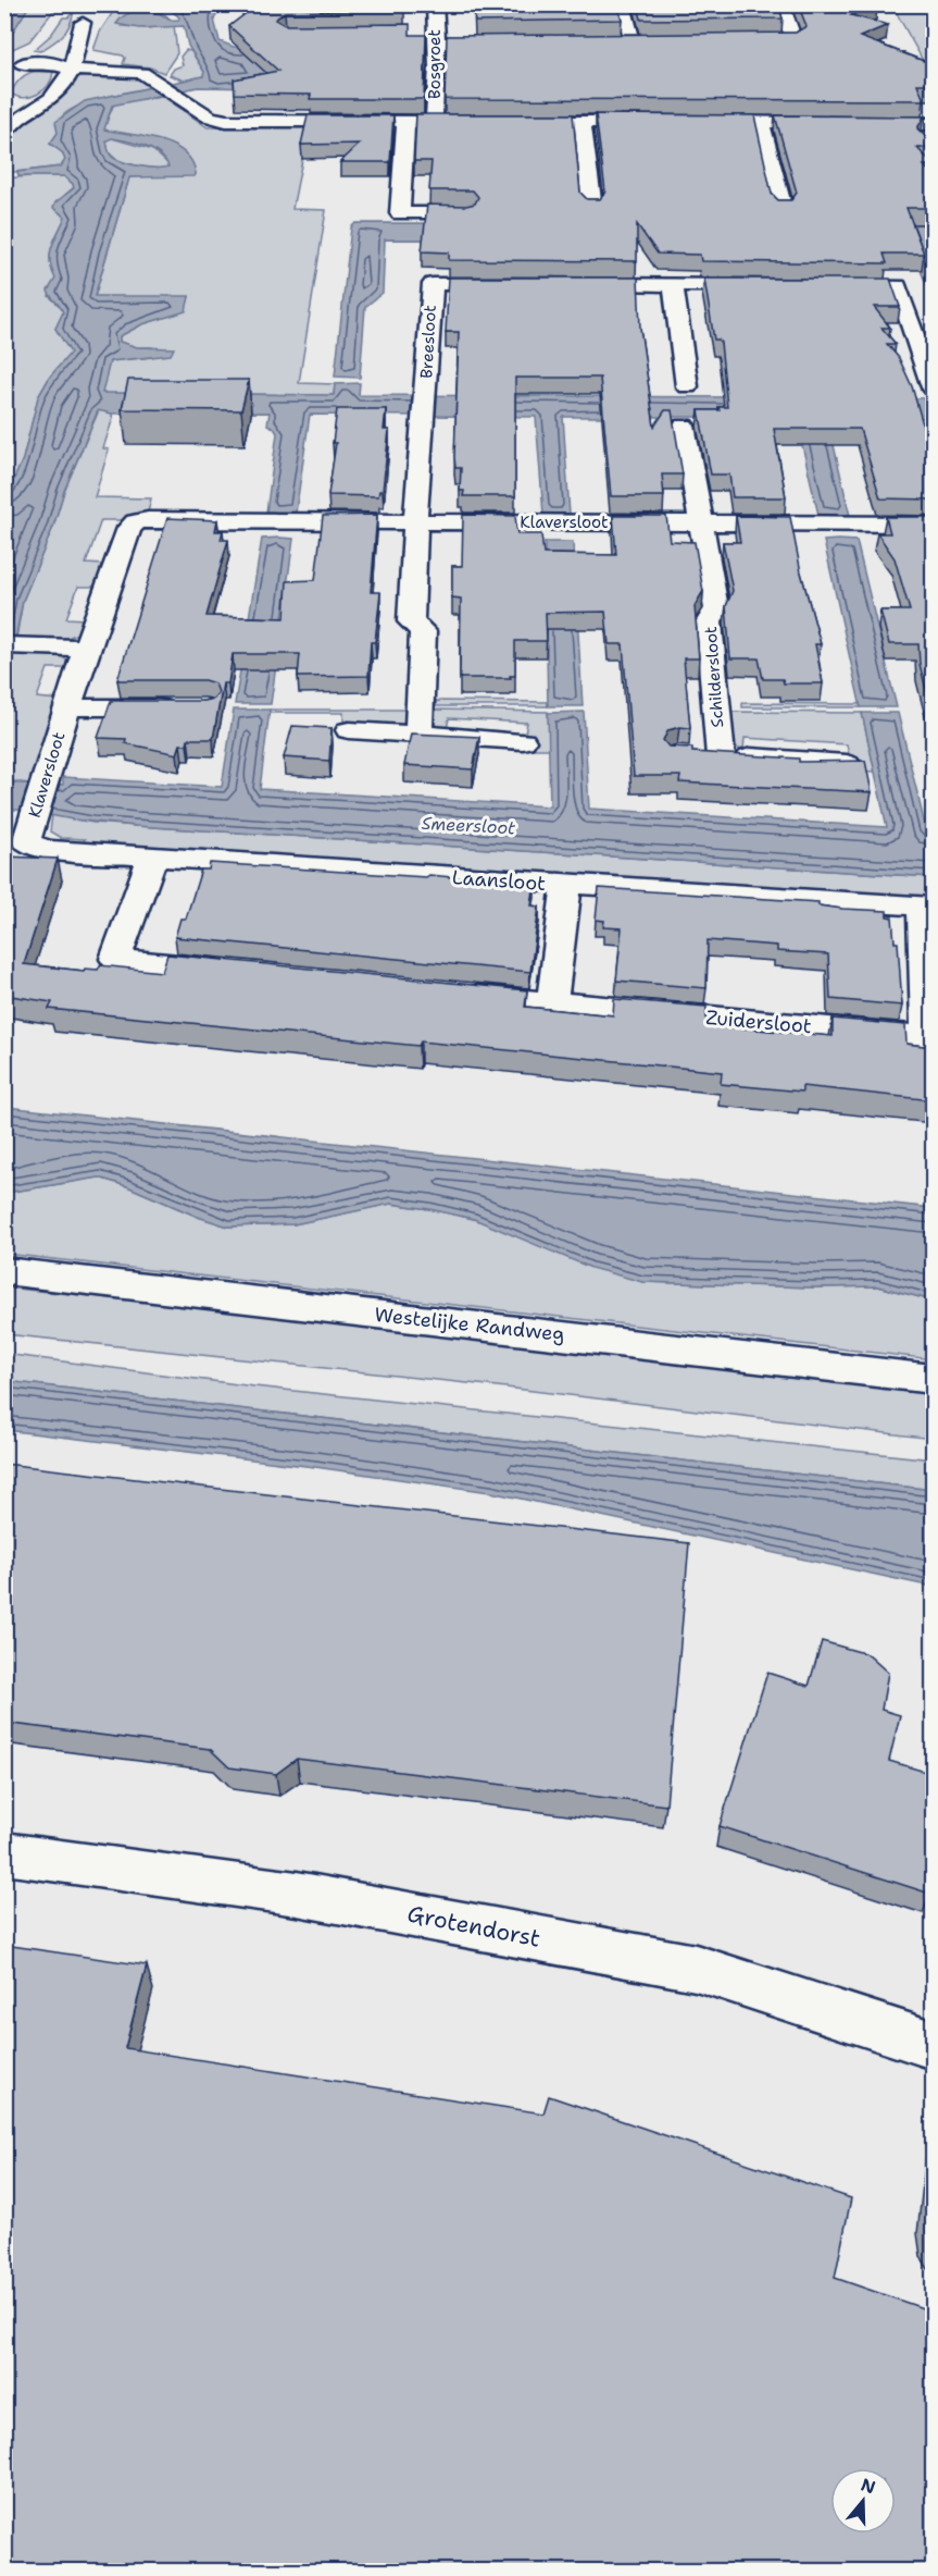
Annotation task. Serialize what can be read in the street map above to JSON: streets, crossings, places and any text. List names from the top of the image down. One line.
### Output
{"streets":{"street":["Bosgroet","Breesloot","Klaversloot","Schildersloot","Laansloot","Zuidersloot","Westelijke Randweg","Grotendorst"]},"crossings":[["Breesloot","Klaversloot"],["Klaversloot","Schildersloot"],["Klaversloot","Laansloot"],["Laansloot","Zuidersloot"]],"water":["Smeersloot"],"north":"top"}
